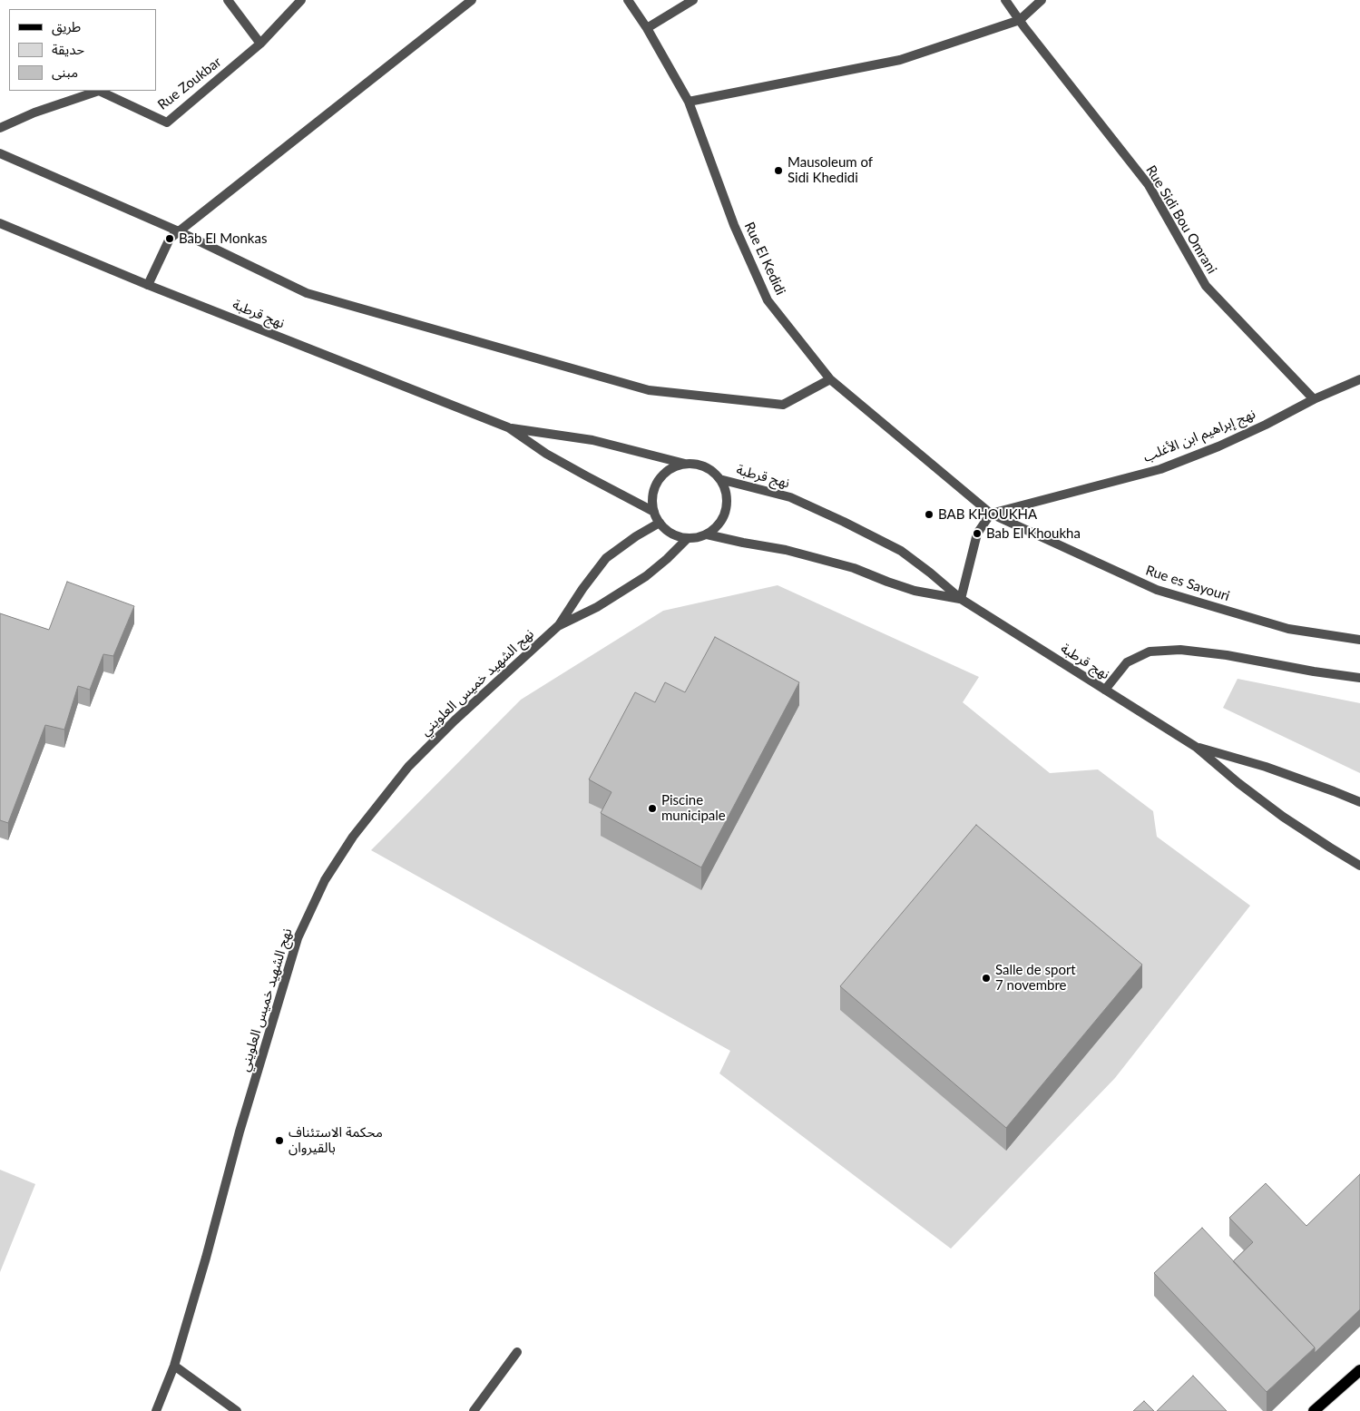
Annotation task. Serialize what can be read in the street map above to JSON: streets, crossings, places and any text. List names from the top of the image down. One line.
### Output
{"streets":{"street":["Rue Zoukbar","Rue Sidi Bou Omrani","Rue El Kedidi","نهج قرطبة","نهج إبراهيم ابن الأغلب","Rue es Sayouri","نهج الشهيد خميس العلويني"]},"crossings":[["Rue Sidi Bou Omrani","نهج إبراهيم ابن الأغلب"],["Rue El Kedidi","نهج إبراهيم ابن الأغلب"],["Rue El Kedidi","Rue es Sayouri"],["نهج قرطبة","نهج الشهيد خميس العلويني"],["نهج إبراهيم ابن الأغلب","Rue es Sayouri"]],"places":["Mausoleum of Sidi Khedidi","Bab El Monkas","BAB KHOUKHA","Bab El Khoukha","Piscine municipale","Salle de sport 7 novembre","محكمة الاستئناف بالقيروان"],"legend":["طريق","حديقة","مبنى"]}
